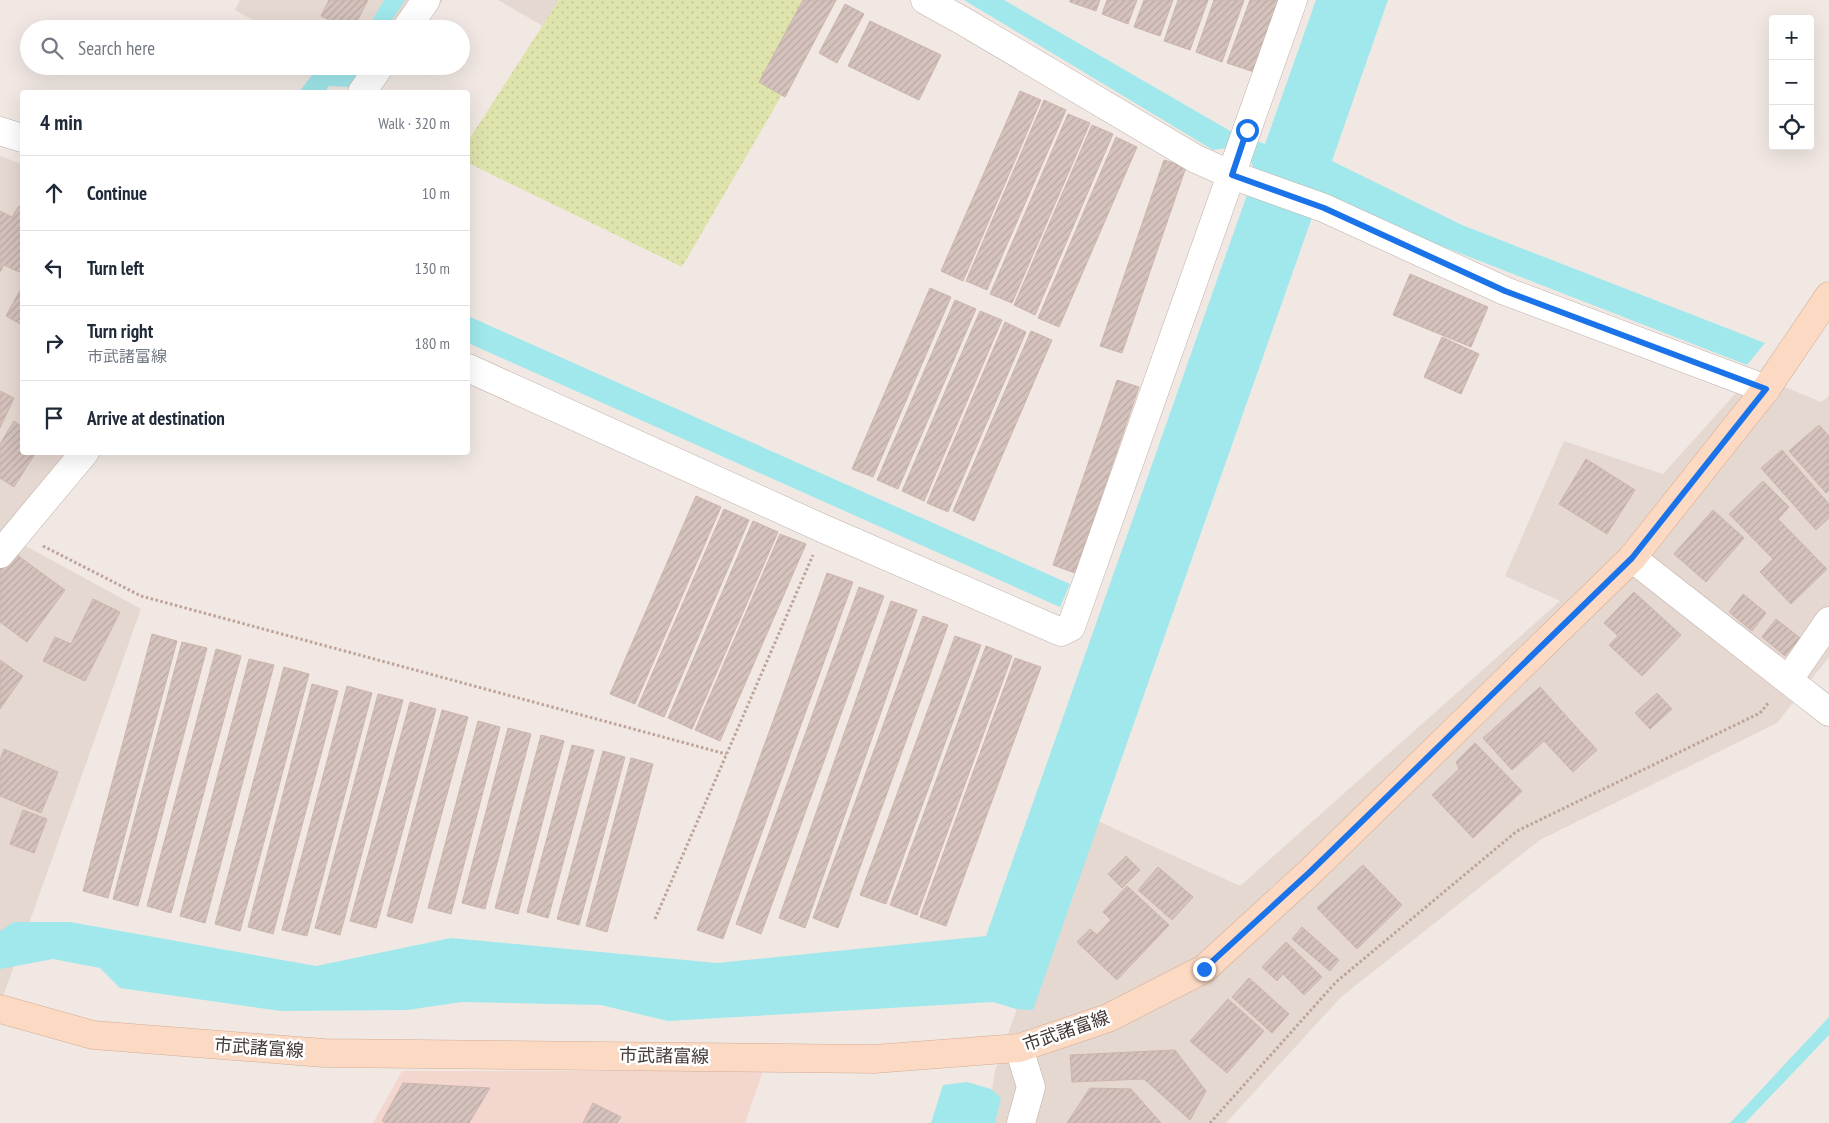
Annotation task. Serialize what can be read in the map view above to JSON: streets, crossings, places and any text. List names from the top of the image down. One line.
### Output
{"streets":{"main road":["市武諸富線"]},"page":{"map_buttons":["+","−"],"search":"Search here","heading":["4 min","Walk · 320 m"],"list":[["Continue","10 m"],["Turn left","130 m"],["Turn right","市武諸富線","180 m"],"Arrive at destination"]}}
